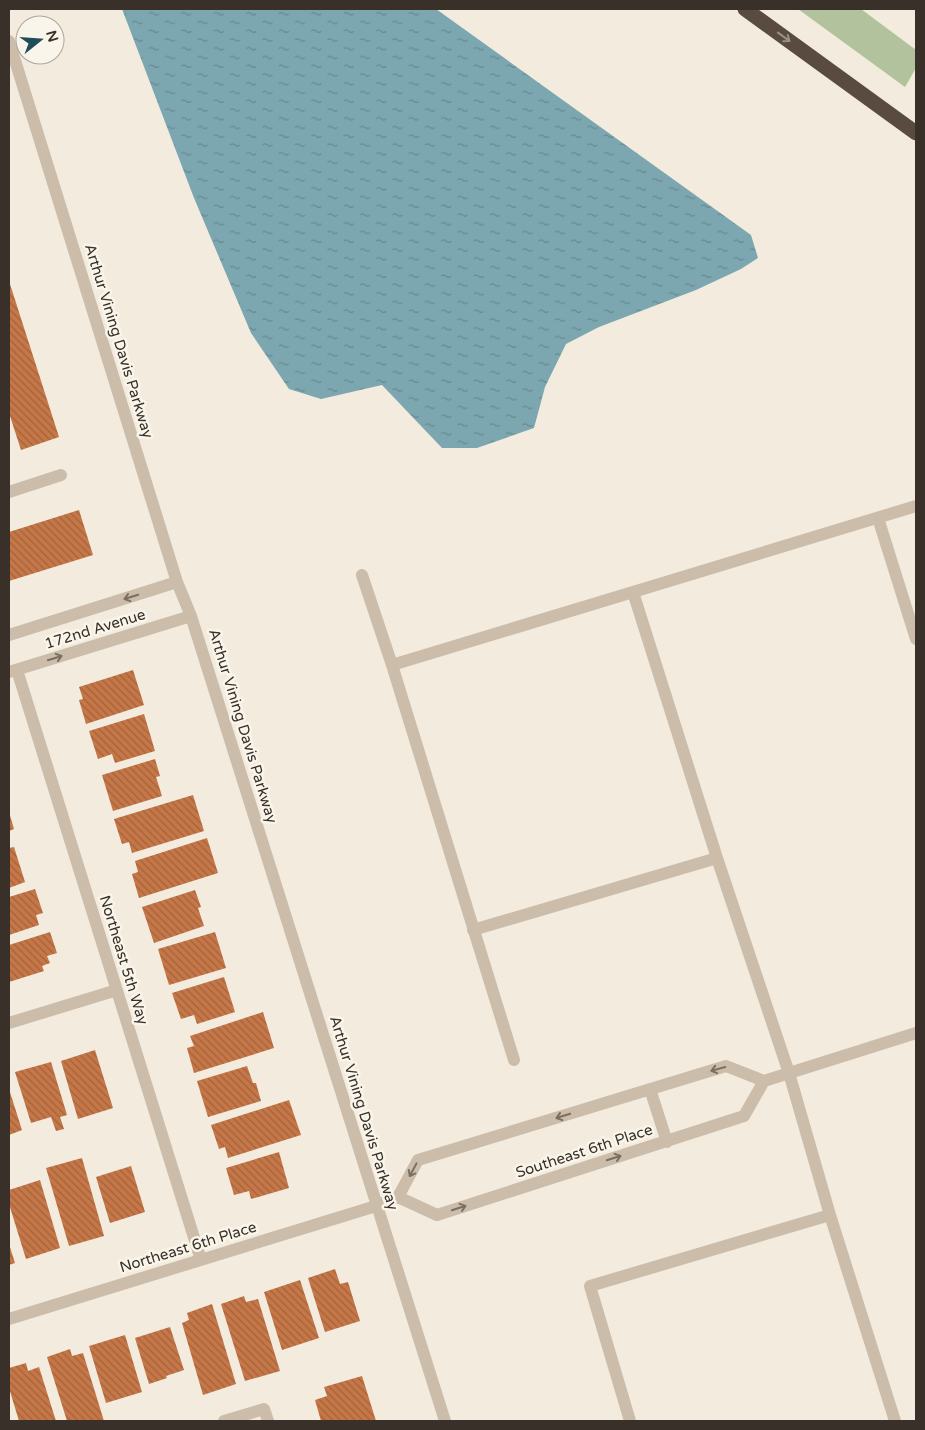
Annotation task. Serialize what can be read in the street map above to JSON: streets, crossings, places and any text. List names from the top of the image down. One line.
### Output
{"streets":{"street":["Arthur Vining Davis Parkway","172nd Avenue","Northeast 5th Way","Southeast 6th Place","Northeast 6th Place"]},"crossings":[["Arthur Vining Davis Parkway","172nd Avenue"],["Arthur Vining Davis Parkway","Northeast 6th Place"],["172nd Avenue","Northeast 5th Way"],["Northeast 5th Way","Northeast 6th Place"]],"north":"right"}
